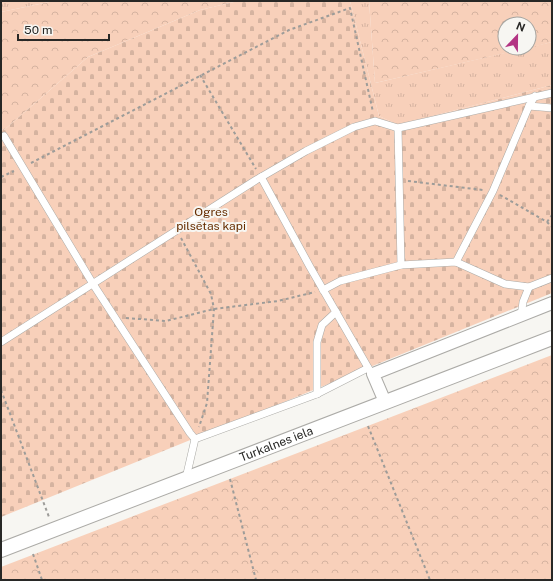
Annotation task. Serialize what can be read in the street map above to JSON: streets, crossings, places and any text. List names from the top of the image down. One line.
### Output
{"streets":{"main road":["Turkalnes iela"]},"parks":["Ogres pilsētas kapi"],"scale_bar":"50 m","north":"top"}
